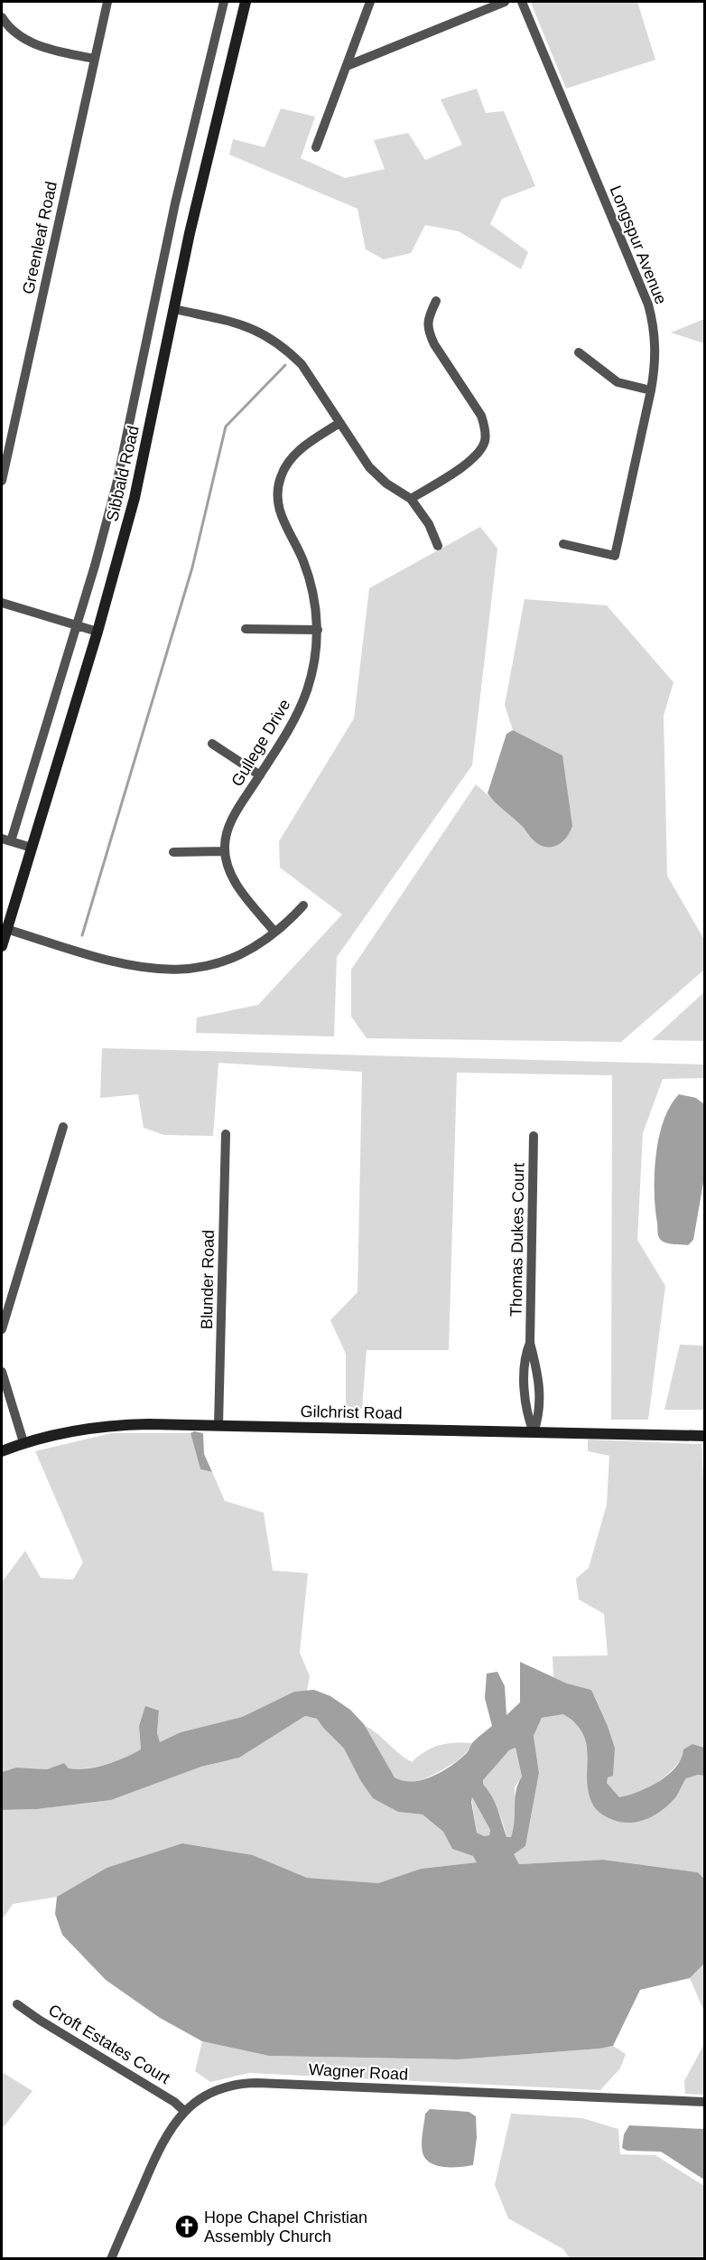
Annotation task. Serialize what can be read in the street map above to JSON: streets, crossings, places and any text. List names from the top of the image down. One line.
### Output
{"streets":{"street":["Greenleaf Road","Longspur Avenue","Sibbald Road","Gullege Drive","Thomas Dukes Court","Blunder Road","Gilchrist Road","Croft Estates Court","Wagner Road"]},"crossings":[["Thomas Dukes Court","Gilchrist Road"],["Blunder Road","Gilchrist Road"],["Croft Estates Court","Wagner Road"]],"places":{"church":["Hope Chapel Christian Assembly Church"]}}
